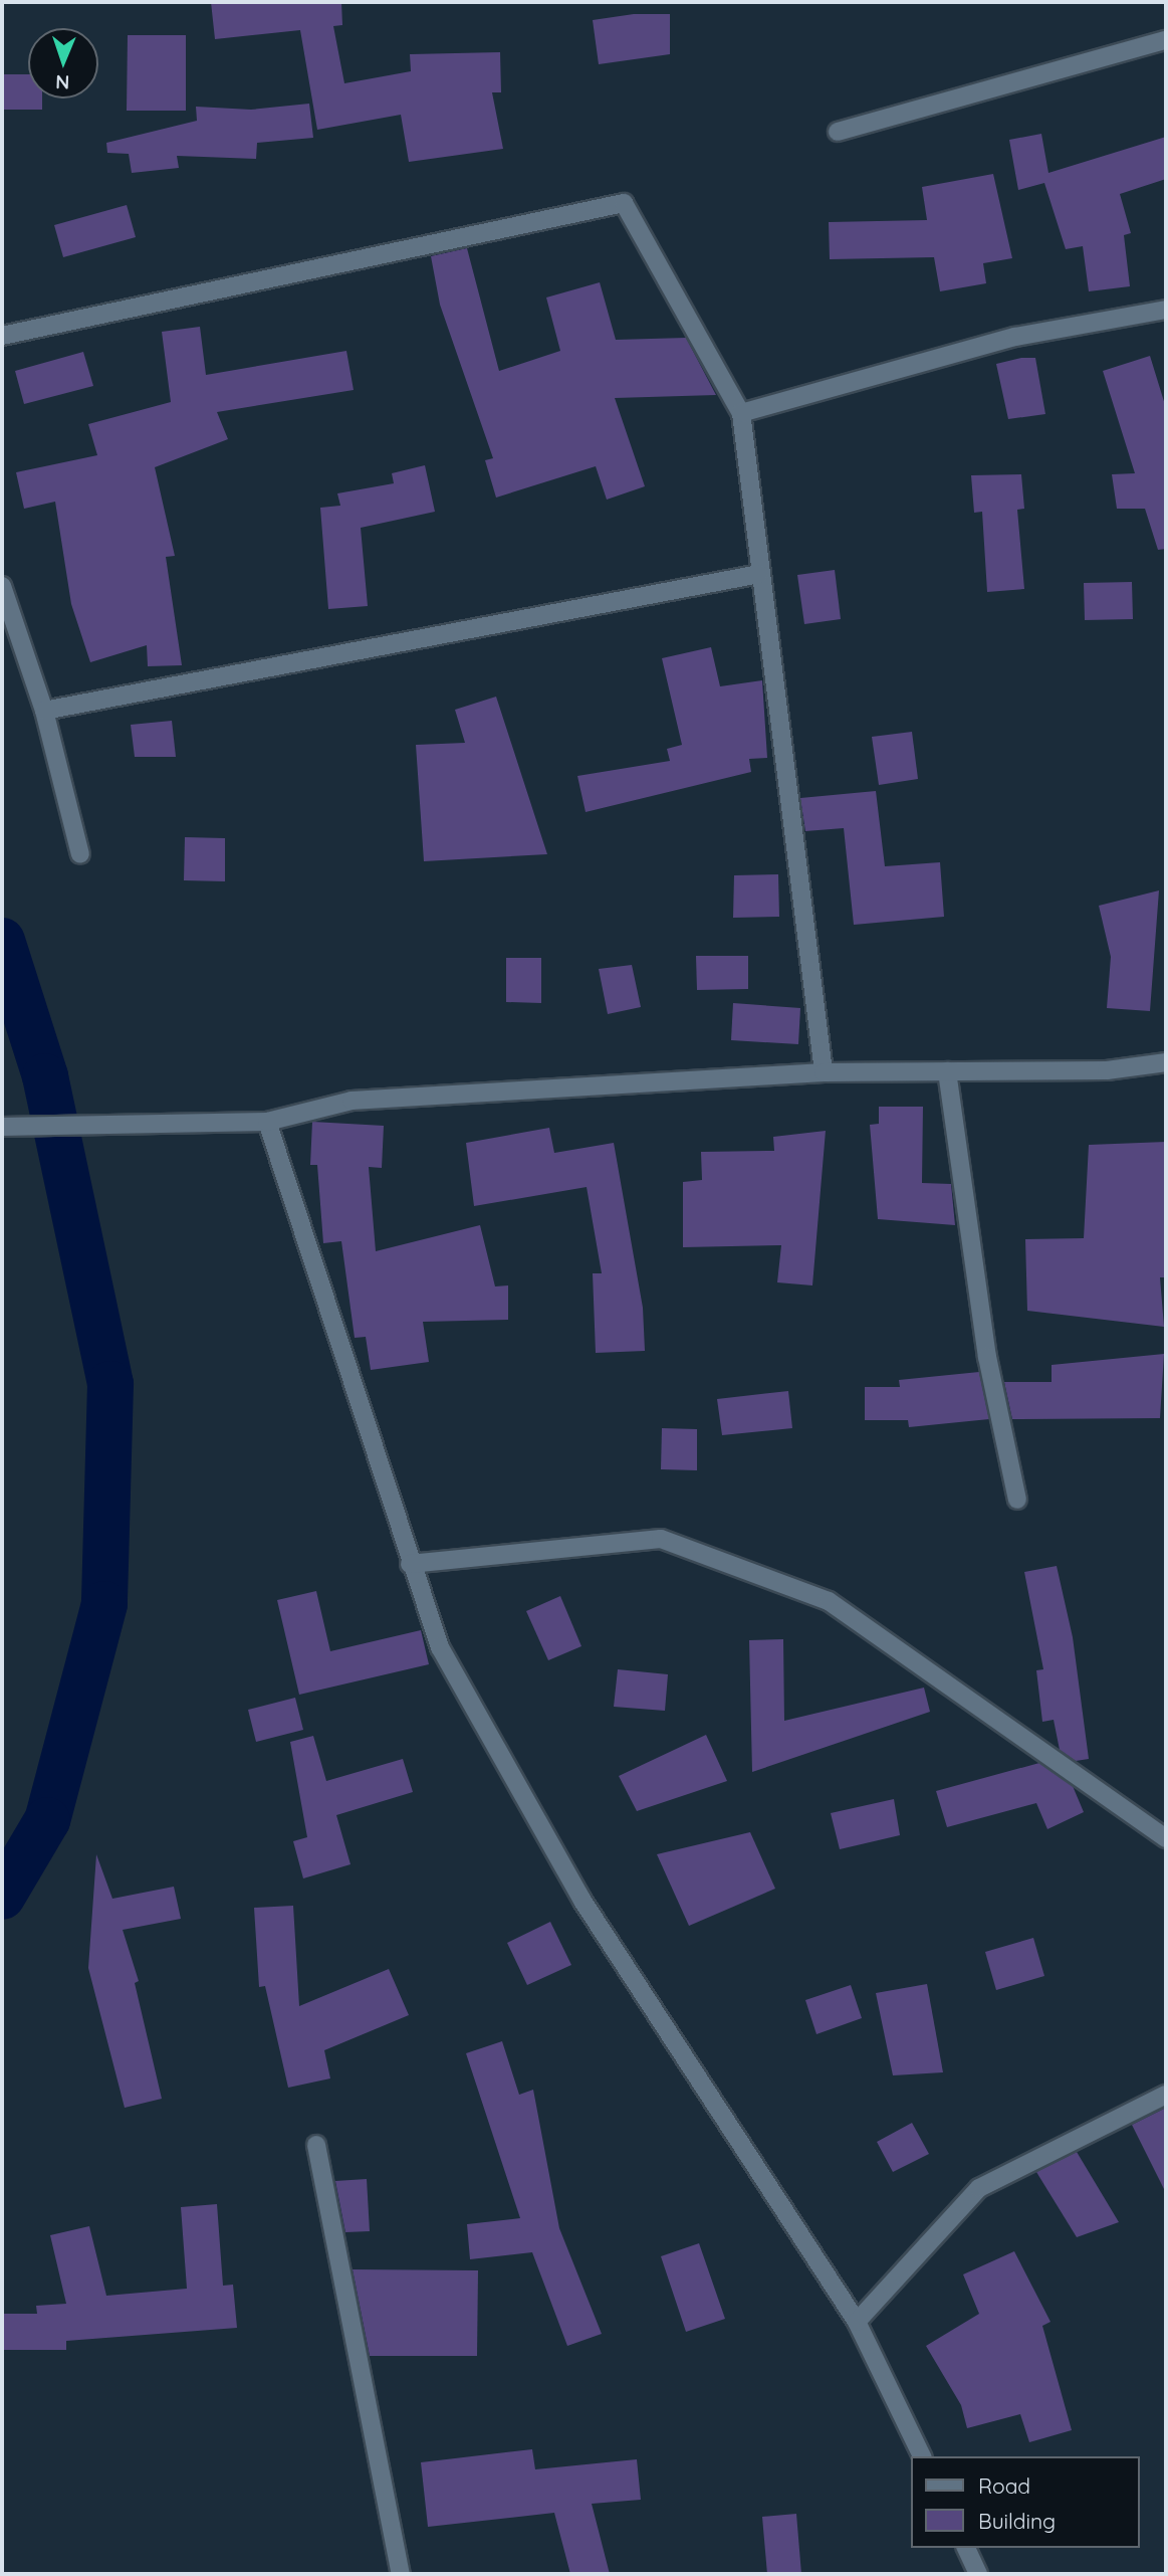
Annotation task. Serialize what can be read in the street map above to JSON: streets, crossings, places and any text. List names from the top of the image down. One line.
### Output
{"legend":["Road","Building"],"north":"bottom"}
